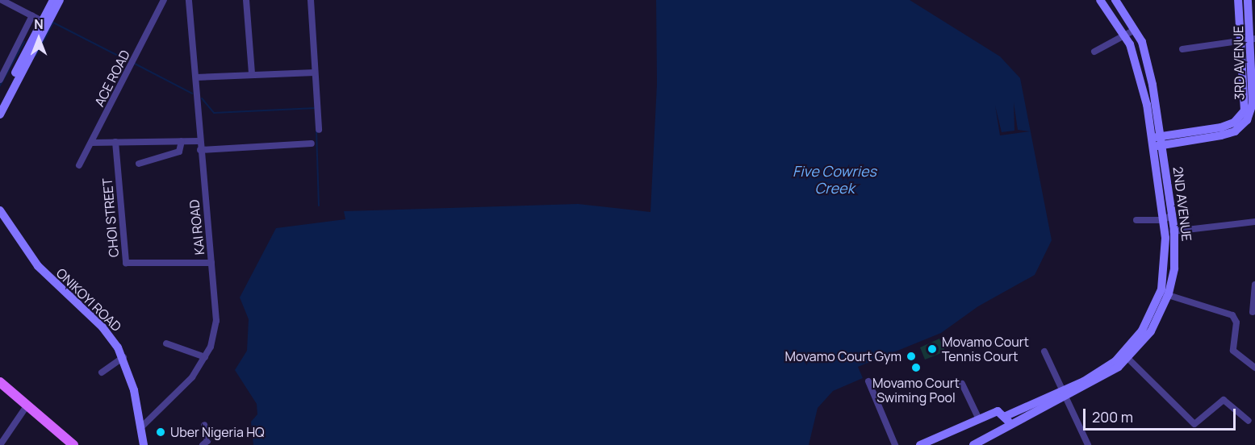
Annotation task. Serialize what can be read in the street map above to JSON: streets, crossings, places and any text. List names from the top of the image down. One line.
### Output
{"streets":{"street":["3RD AVENUE","ACE ROAD","2ND AVENUE","CHOI STREET","KAI ROAD","ONIKOYI ROAD"]},"crossings":[["3RD AVENUE","2ND AVENUE"],["CHOI STREET","KAI ROAD"],["KAI ROAD","ONIKOYI ROAD"]],"water":["Five Cowries Creek"],"places":["Movamo Court Tennis Court","Movamo Court Gym","Movamo Court Swiming Pool","Uber Nigeria HQ"],"scale_bar":"200 m","north":"top"}
